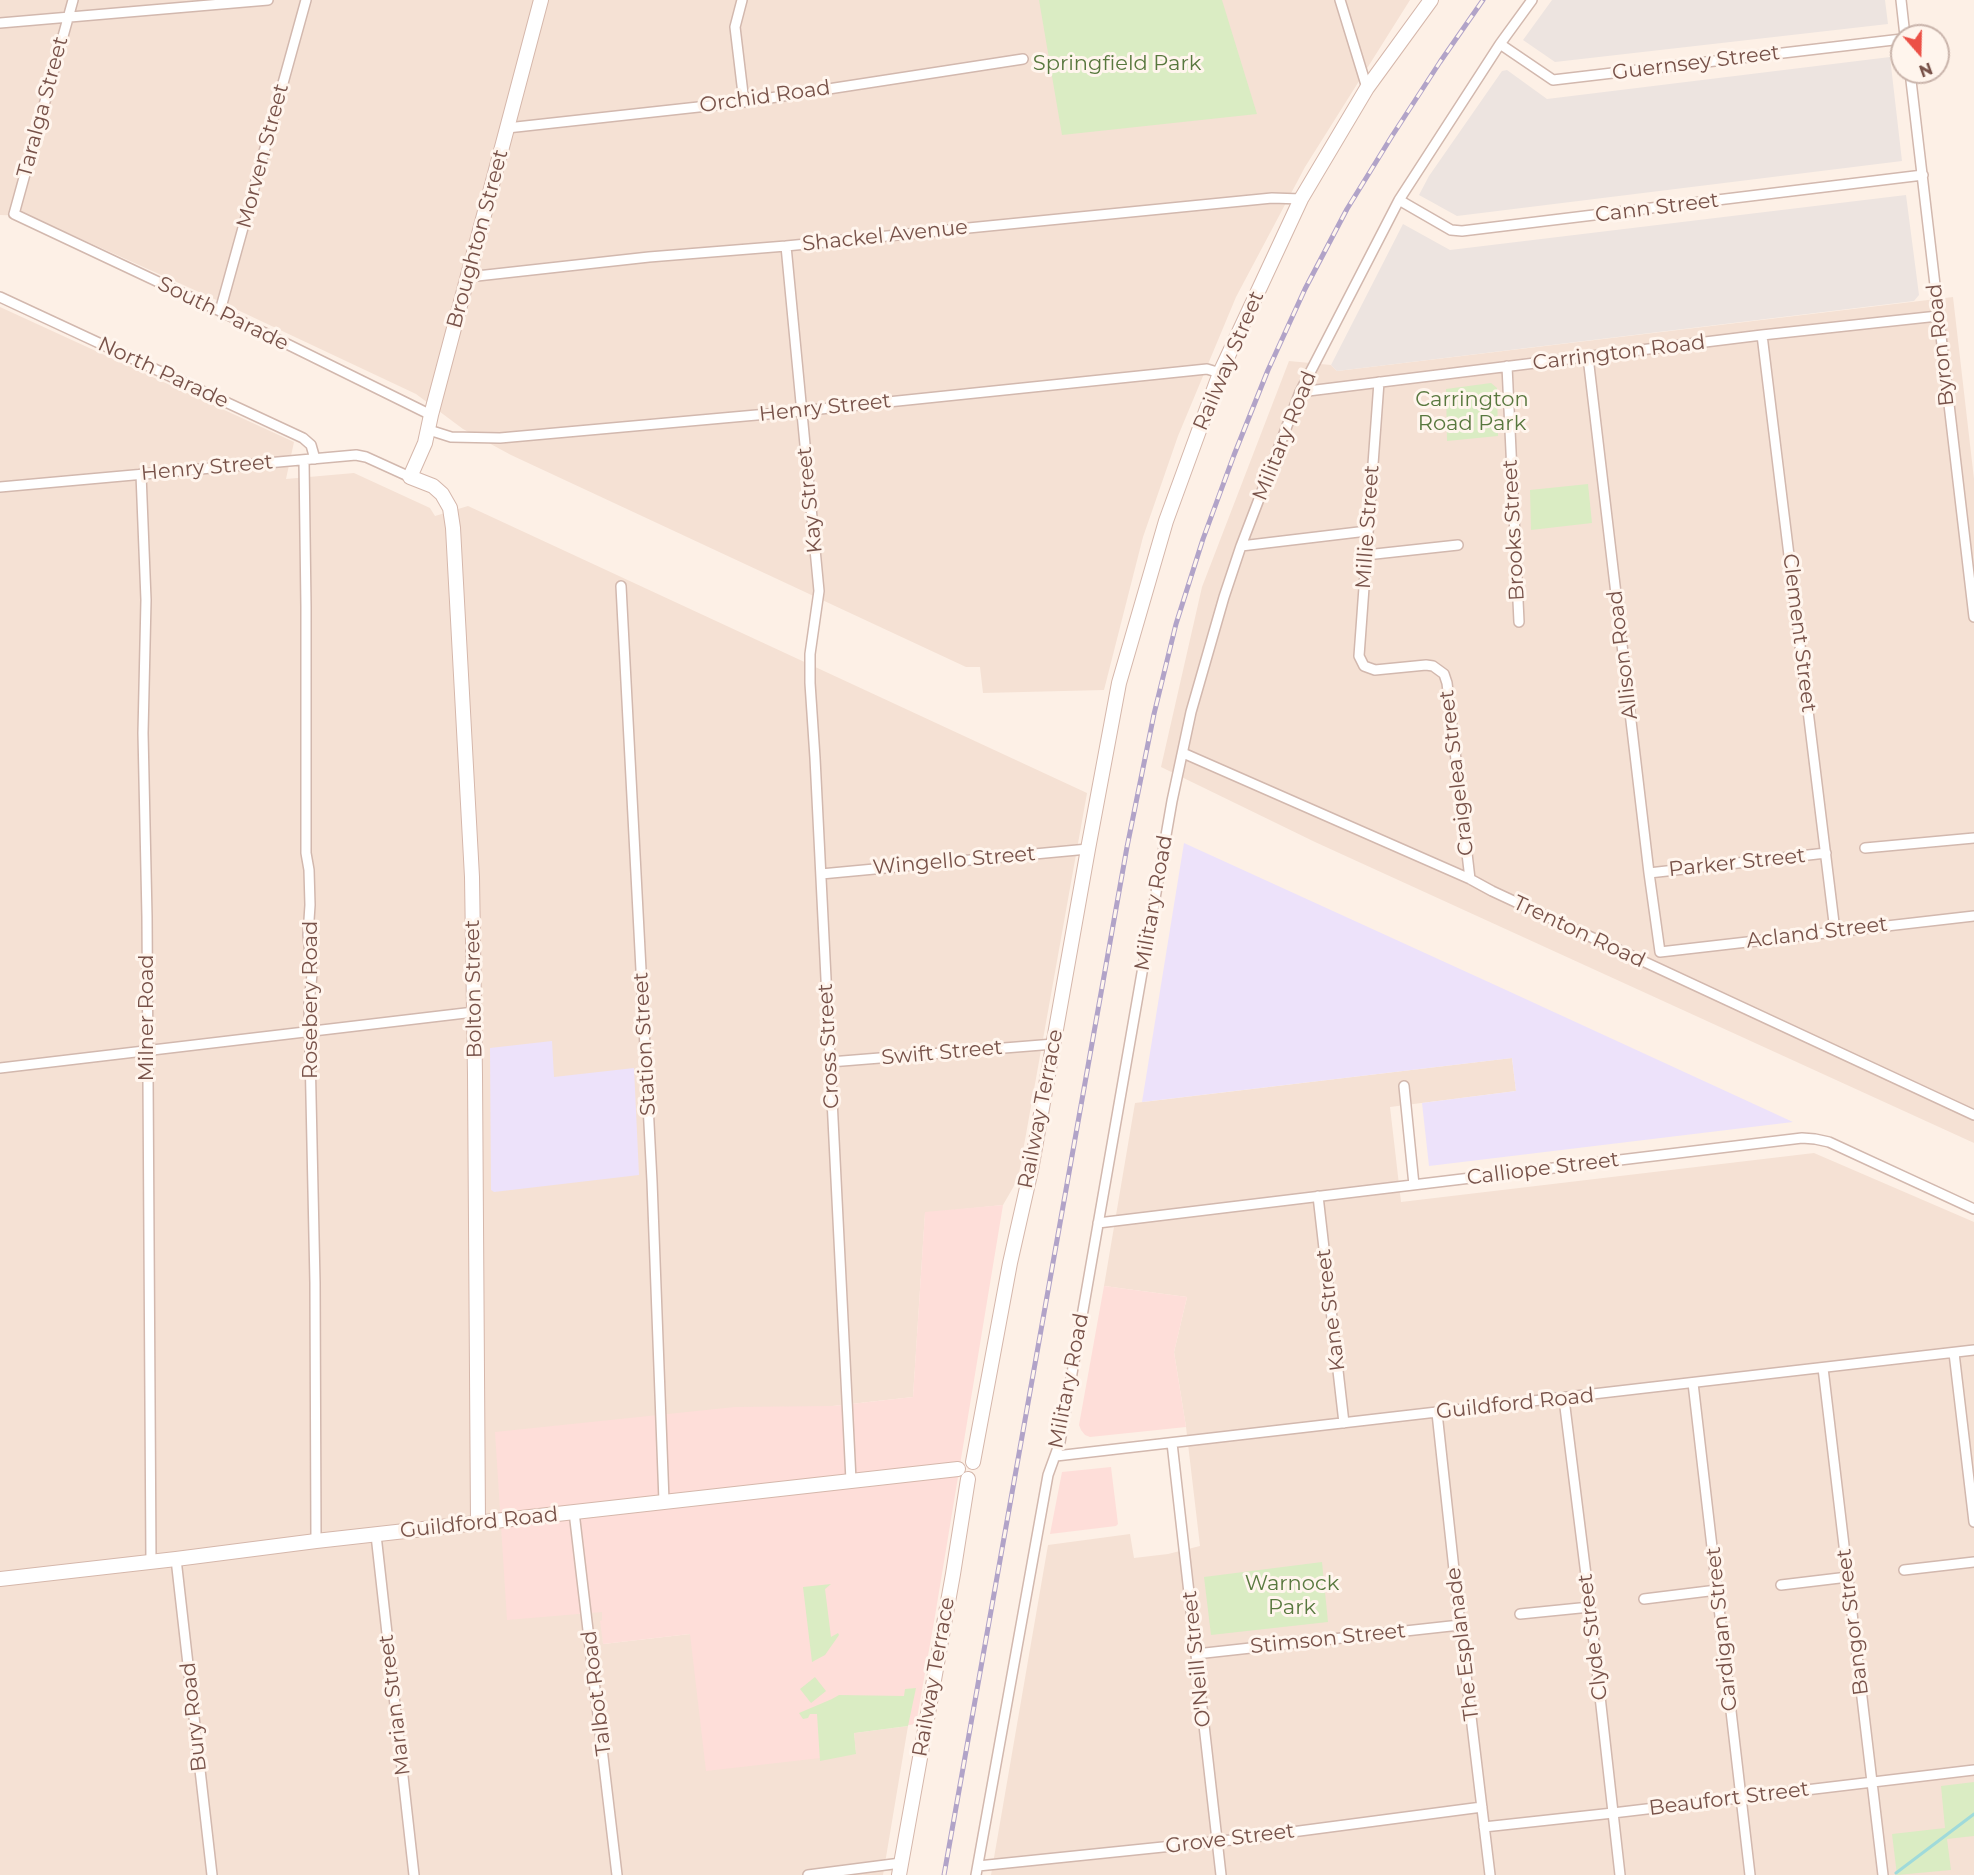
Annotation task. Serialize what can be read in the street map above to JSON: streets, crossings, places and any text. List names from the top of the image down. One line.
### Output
{"streets":{"street":["Guernsey Street","Orchid Road","Taralga Street","Morven Street","Cann Street","Shackel Avenue","Broughton Street","South Parade","Byron Road","Carrington Road","Railway Street","North Parade","Henry Street","Military Road","Kay Street","Millie Street","Brooks Street","Clement Street","Allison Road","Craigelea Street","Wingello Street","Parker Street","Trenton Road","Acland Street","Bolton Street","Rosebery Road","Milner Road","Station Street","Cross Street","Swift Street","Railway Terrace","Calliope Street","Kane Street","Guildford Road","Bangor Street","Cardigan Street","Clyde Street","Stimson Street","The Esplanade","O'Neill Street","Talbot Road","Marian Street","Bury Road","Beaufort Street","Grove Street"]},"crossings":[["Guernsey Street","Military Road"],["Orchid Road","Broughton Street"],["Taralga Street","South Parade"],["Morven Street","South Parade"],["Cann Street","Byron Road"],["Cann Street","Military Road"],["Shackel Avenue","Broughton Street"],["Shackel Avenue","Railway Street"],["Shackel Avenue","Kay Street"],["Broughton Street","South Parade"],["Broughton Street","Henry Street"],["Broughton Street","Bolton Street"],["Byron Road","Carrington Road"],["Carrington Road","Military Road"],["Carrington Road","Millie Street"],["Carrington Road","Brooks Street"],["Carrington Road","Clement Street"],["Carrington Road","Allison Road"],["Railway Street","Henry Street"],["Railway Street","Railway Terrace"],["North Parade","Henry Street"],["Henry Street","Kay Street"],["Henry Street","Bolton Street"],["Henry Street","Rosebery Road"],["Henry Street","Milner Road"],["Military Road","Trenton Road"],["Military Road","Calliope Street"],["Military Road","Guildford Road"],["Military Road","Grove Street"],["Kay Street","Cross Street"],["Millie Street","Craigelea Street"],["Clement Street","Parker Street"],["Clement Street","Acland Street"],["Allison Road","Parker Street"],["Allison Road","Acland Street"],["Craigelea Street","Trenton Road"],["Wingello Street","Cross Street"],["Wingello Street","Railway Terrace"],["Bolton Street","Guildford Road"],["Rosebery Road","Guildford Road"],["Milner Road","Guildford Road"],["Station Street","Guildford Road"],["Cross Street","Swift Street"],["Cross Street","Guildford Road"],["Swift Street","Railway Terrace"],["Railway Terrace","Guildford Road"],["Calliope Street","Kane Street"],["Kane Street","Guildford Road"],["Guildford Road","Bangor Street"],["Guildford Road","Cardigan Street"],["Guildford Road","Clyde Street"],["Guildford Road","The Esplanade"],["Guildford Road","O'Neill Street"],["Guildford Road","Talbot Road"],["Guildford Road","Marian Street"],["Guildford Road","Bury Road"],["Bangor Street","Beaufort Street"],["Cardigan Street","Beaufort Street"],["Clyde Street","Beaufort Street"],["Stimson Street","The Esplanade"],["Stimson Street","O'Neill Street"],["The Esplanade","Beaufort Street"],["The Esplanade","Grove Street"],["O'Neill Street","Grove Street"]],"parks":["Springfield Park","Carrington Road Park","Warnock Park"],"north":"bottom"}
